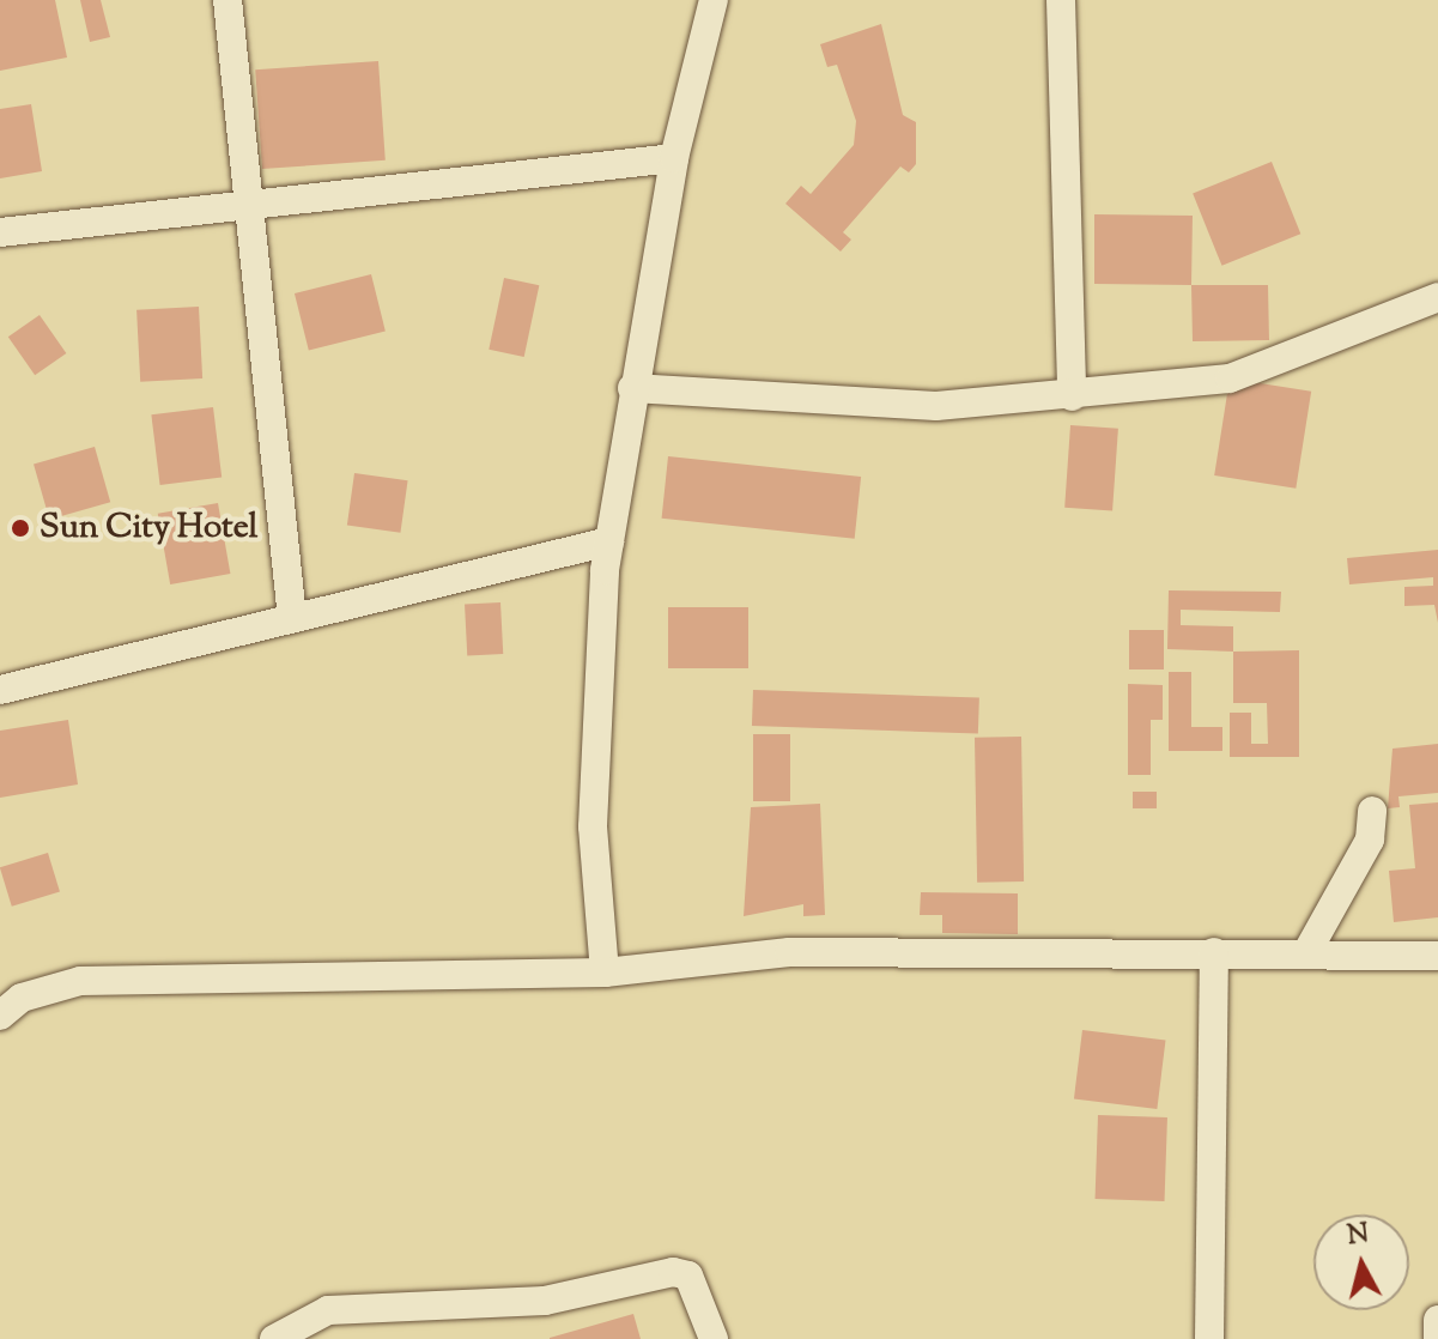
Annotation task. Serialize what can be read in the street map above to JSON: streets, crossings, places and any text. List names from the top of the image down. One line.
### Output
{"places":["Sun City Hotel"],"north":"top"}
